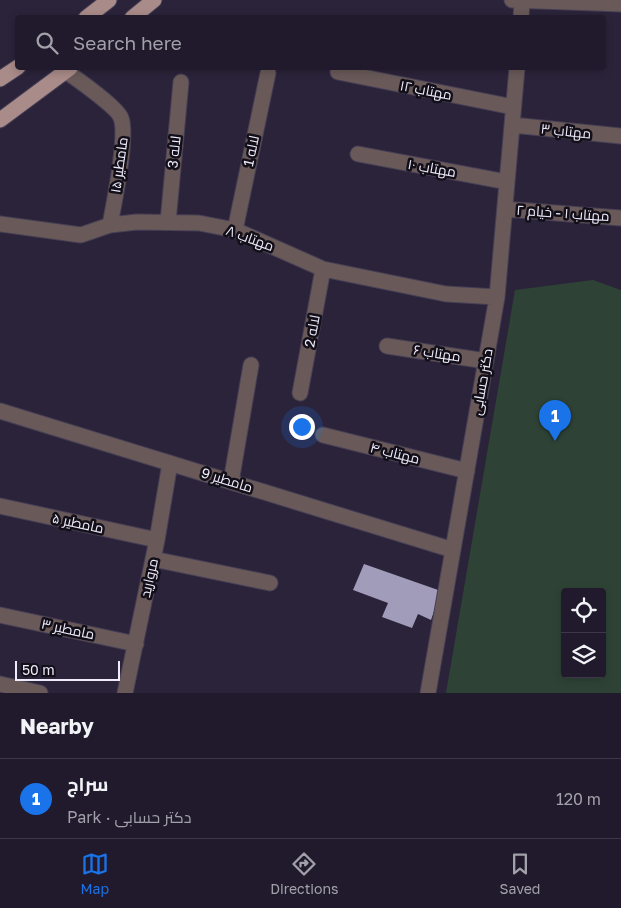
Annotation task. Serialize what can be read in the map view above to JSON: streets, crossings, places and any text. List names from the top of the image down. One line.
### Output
{"streets":{"street":["مهتاب ۱۲","مهتاب ۳","لاله 1","لاله 3","مامطیر ۱۵","مهتاب ۱۰","مهتاب ۱ - خیام ۲","مهتاب ۸","لاله 2","مهتاب ۶","دکتر حسابی","مهتاب ۴","مامطیر 9","مامطیر ۵","مروارید","مامطیر ۳"]},"crossings":[["مهتاب ۱۲","دکتر حسابی"],["مهتاب ۳","دکتر حسابی"],["لاله 1","مهتاب ۸"],["لاله 3","مهتاب ۸"],["مامطیر ۱۵","مهتاب ۸"],["مهتاب ۱۰","دکتر حسابی"],["مهتاب ۱ - خیام ۲","دکتر حسابی"],["مهتاب ۸","لاله 2"],["مهتاب ۸","دکتر حسابی"],["مهتاب ۶","دکتر حسابی"],["دکتر حسابی","مهتاب ۴"],["دکتر حسابی","مامطیر 9"],["مامطیر 9","مروارید"],["مامطیر ۵","مروارید"],["مروارید","مامطیر ۳"]],"scale_bar":"50 m","page":{"search":"Search here","pins":"1","scale":"50 m","heading":"Nearby","list":[{"mark":"1","name":"سراج","note":"Park · دکتر حسابی","value":"120 m"}],"nav":["Map","Directions","Saved"]}}
